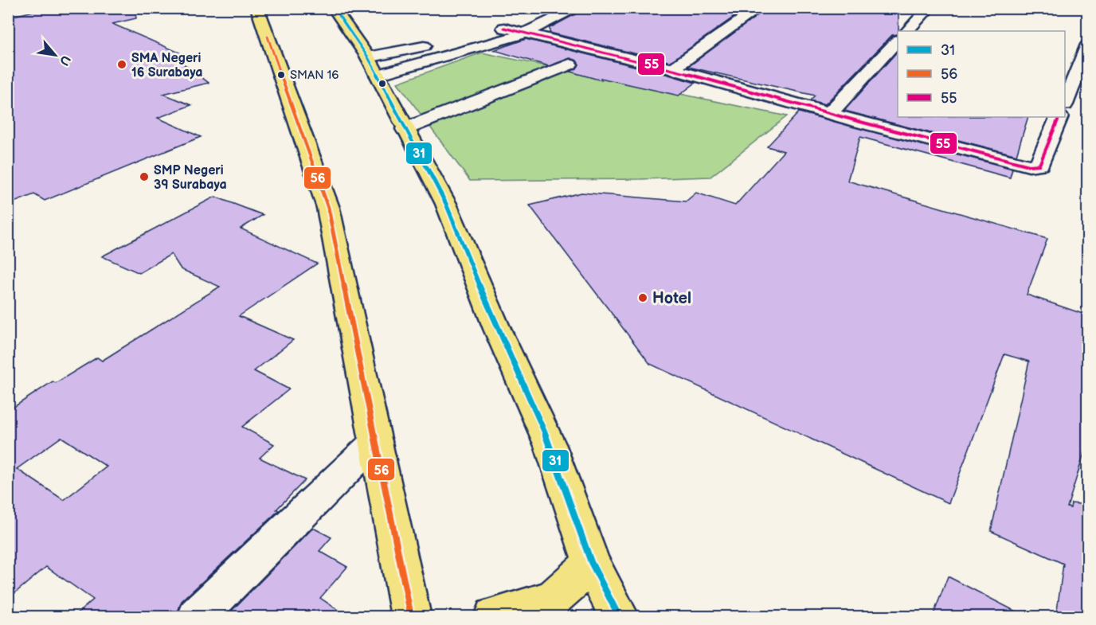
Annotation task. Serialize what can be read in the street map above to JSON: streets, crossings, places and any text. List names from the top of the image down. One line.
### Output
{"places":["SMA Negeri 16 Surabaya","SMAN 16","SMP Negeri 39 Surabaya","Hotel"],"lines":["transit line 31","transit line 55","transit line 56"],"legend":["31","56","55"],"north":"bottom right"}
